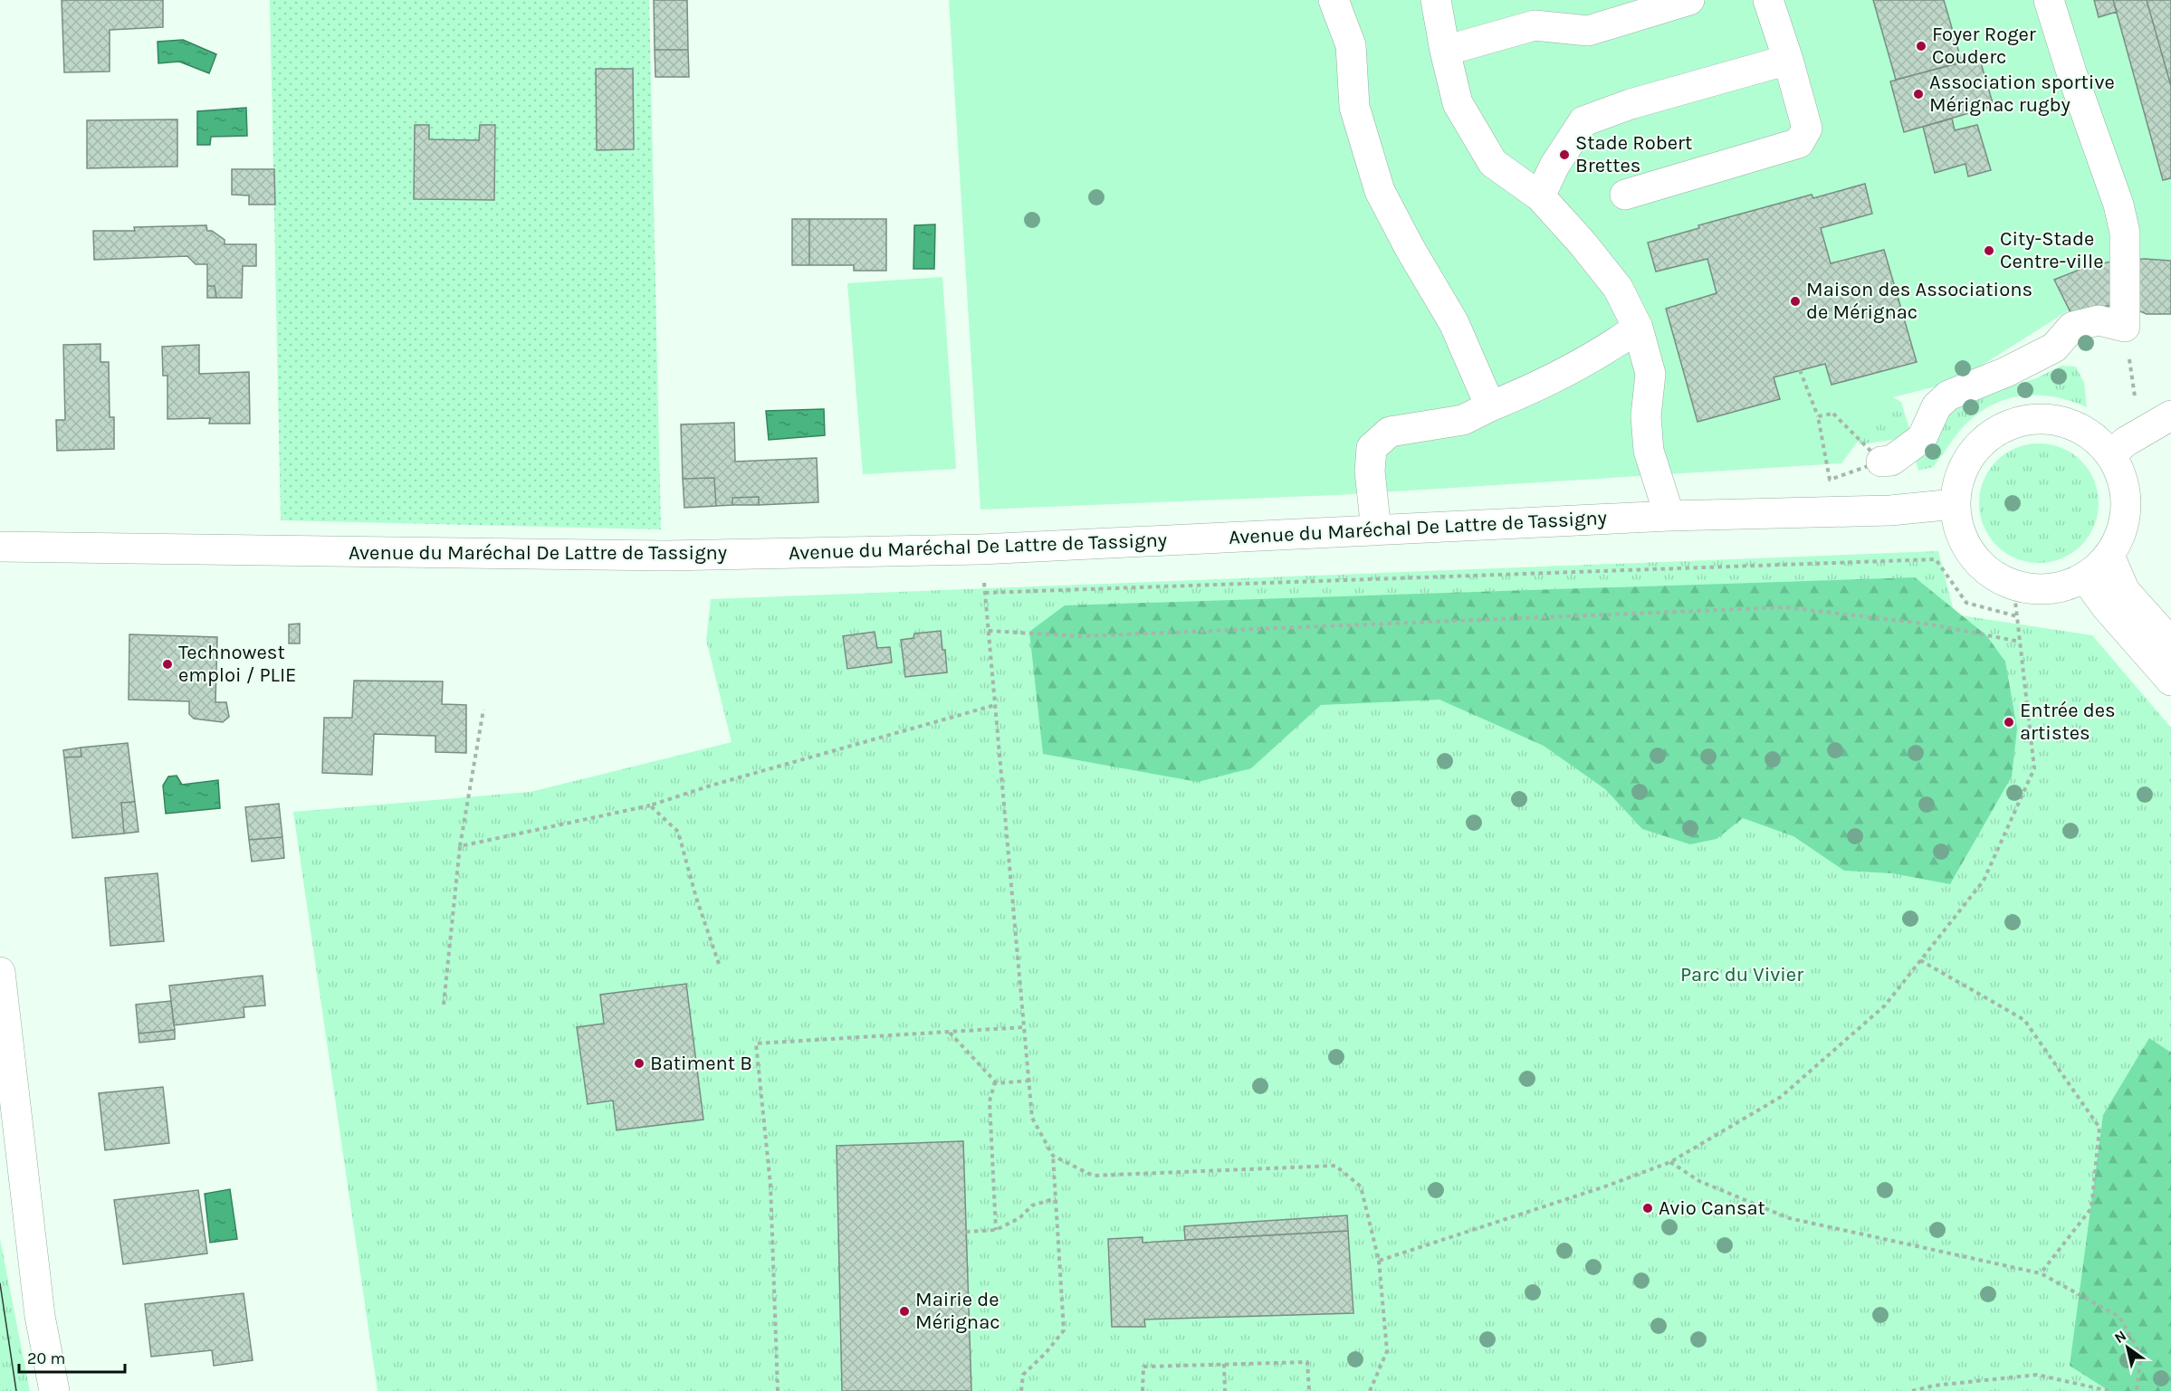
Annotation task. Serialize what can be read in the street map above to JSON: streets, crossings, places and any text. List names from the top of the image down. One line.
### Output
{"streets":{"street":["Avenue du Maréchal De Lattre de Tassigny"]},"parks":["Parc du Vivier"],"places":["Foyer Roger Couderc","Association sportive Mérignac rugby","Stade Robert Brettes","City-Stade Centre-ville","Maison des Associations de Mérignac","Technowest emploi / PLIE","Entrée des artistes","Batiment B","Avio Cansat","Mairie de Mérignac"],"scale_bar":"20 m","north":"top left"}
